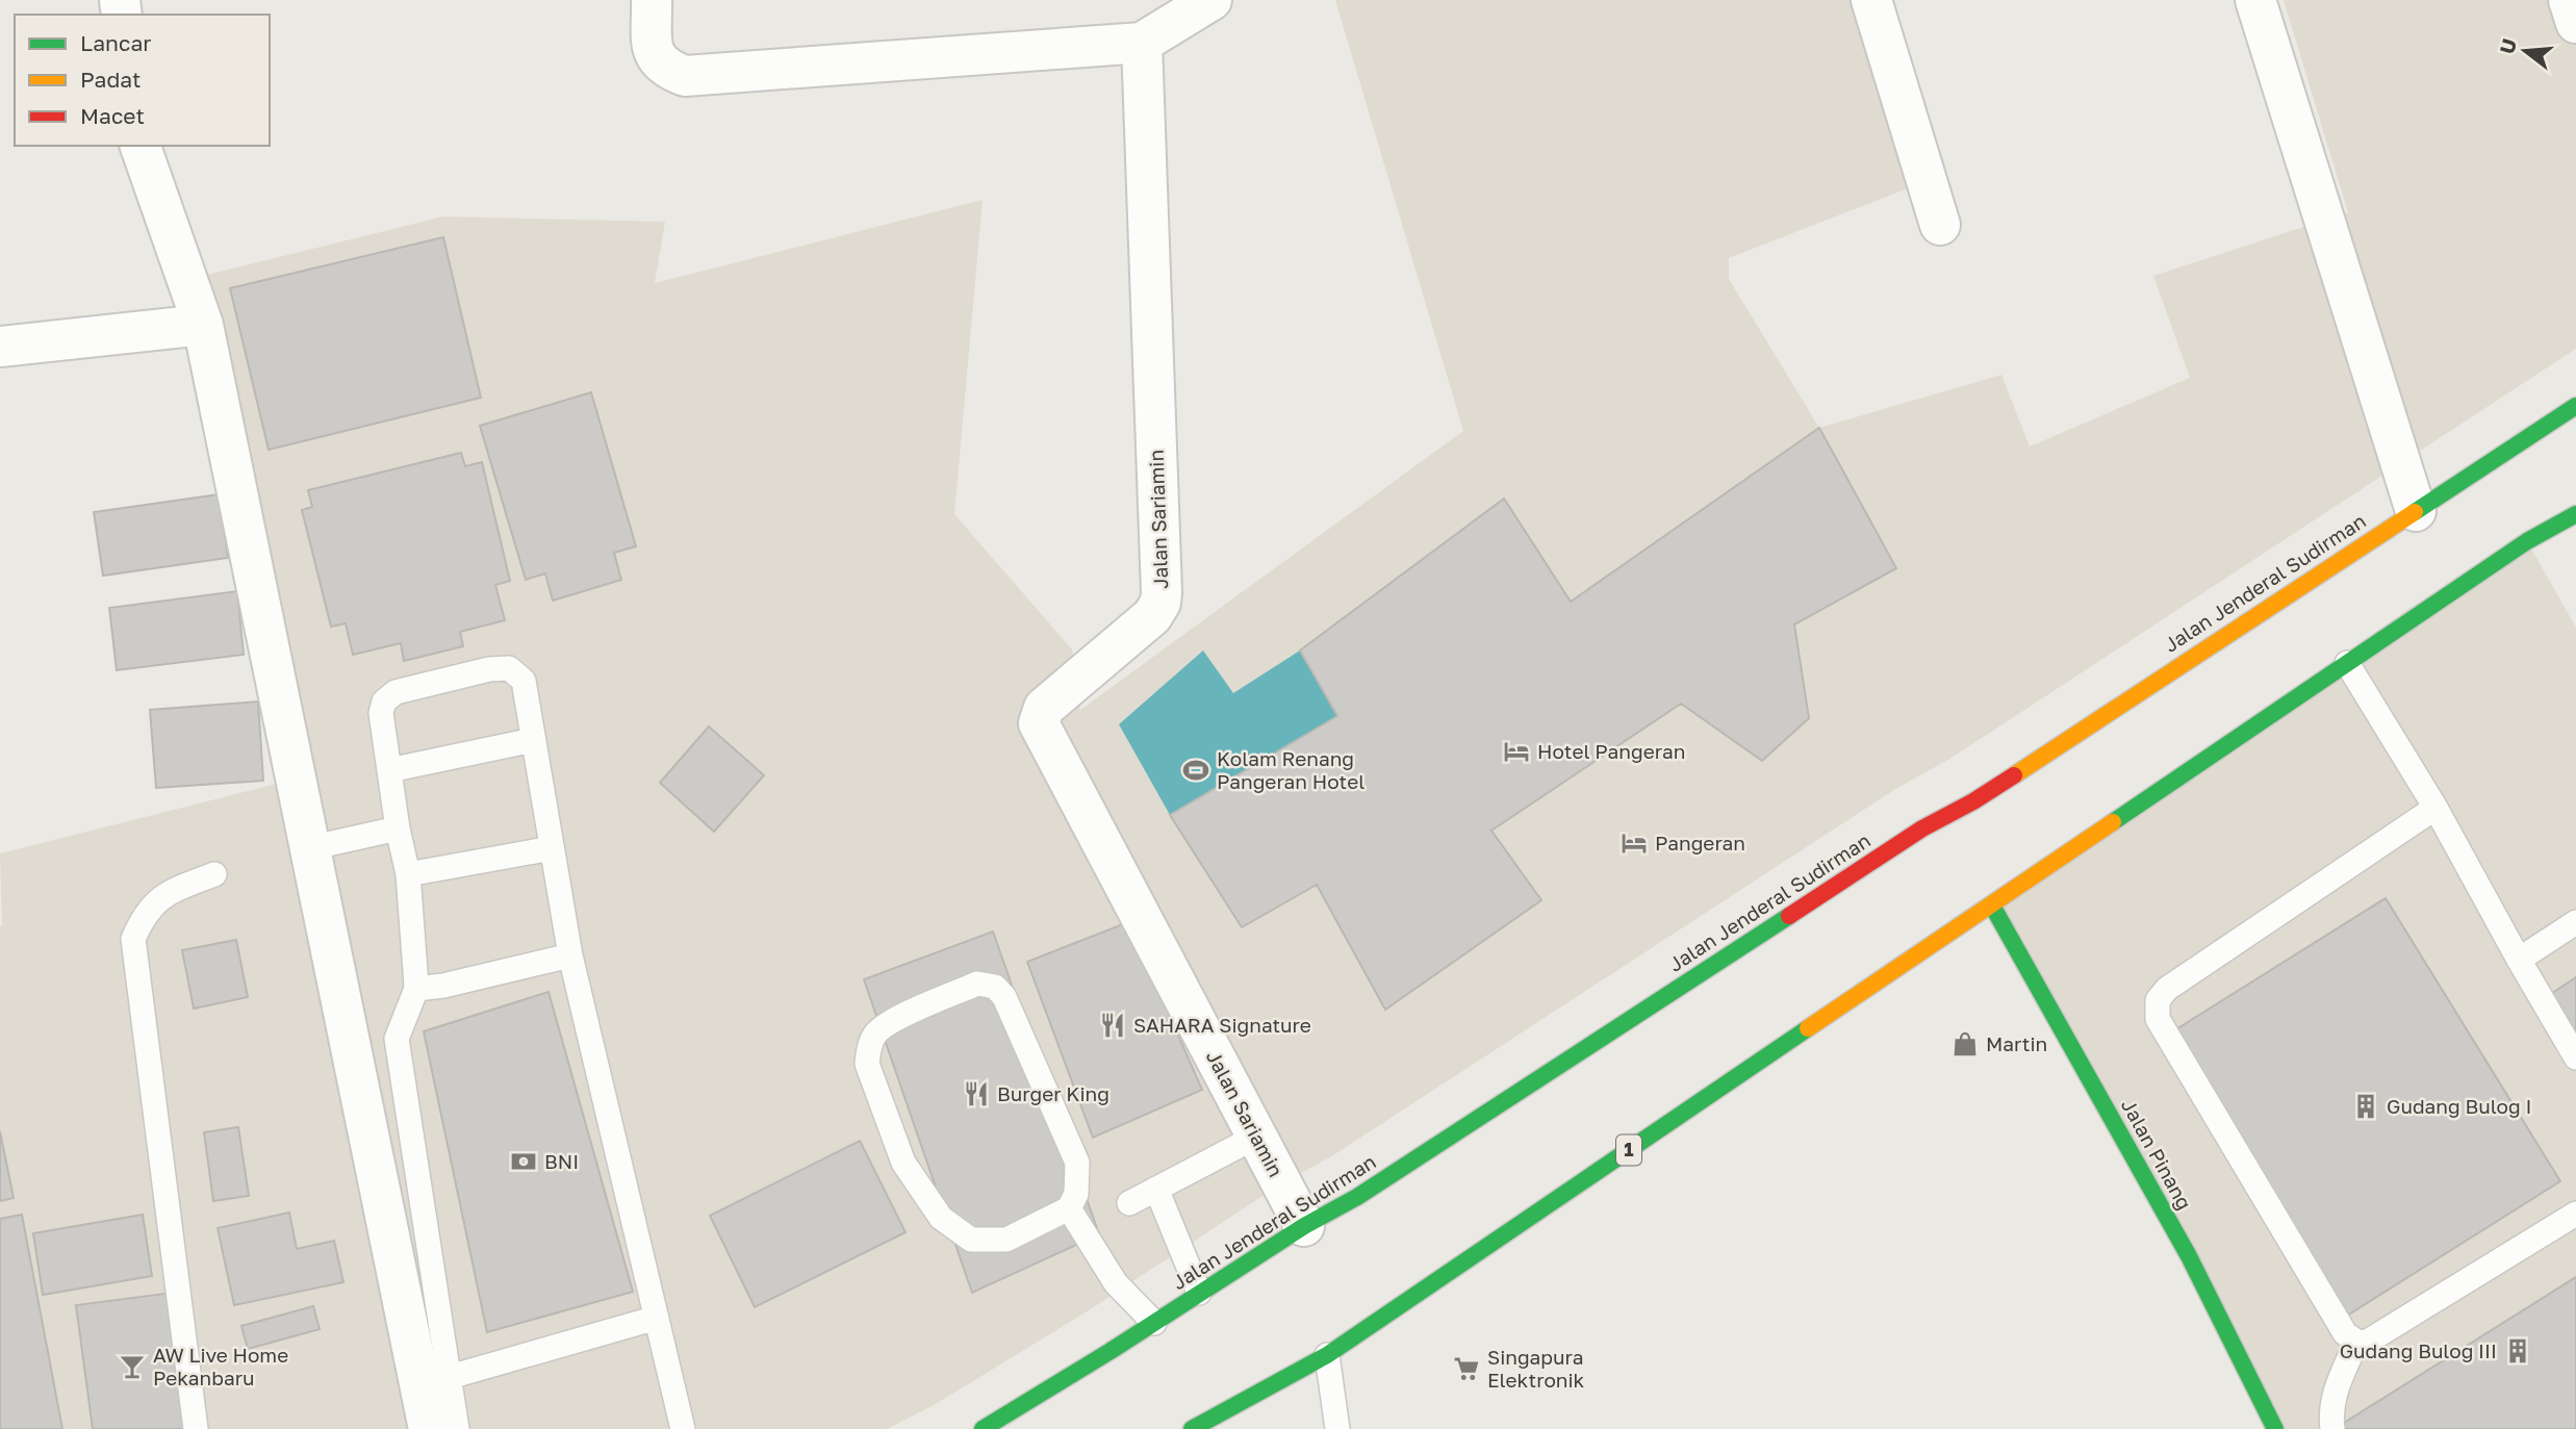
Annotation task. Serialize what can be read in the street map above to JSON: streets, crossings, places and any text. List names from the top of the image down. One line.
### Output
{"streets":{"main road":["Jalan Jenderal Sudirman","1","Jalan Pinang"],"street":["Jalan Sariamin"]},"crossings":[["Jalan Sariamin","Jalan Jenderal Sudirman"],["1","Jalan Pinang"]],"places":{"hotel":["Hotel Pangeran","Pangeran"],"sports":["Kolam Renang Pangeran Hotel"],"restaurant":["SAHARA Signature","Burger King"],"shop":["Martin"],"building":["Gudang Bulog I","Gudang Bulog III"],"bank":["BNI"],"bar":["AW Live Home Pekanbaru"],"supermarket":["Singapura Elektronik"]},"legend":["Lancar","Padat","Macet"],"north":"left"}
